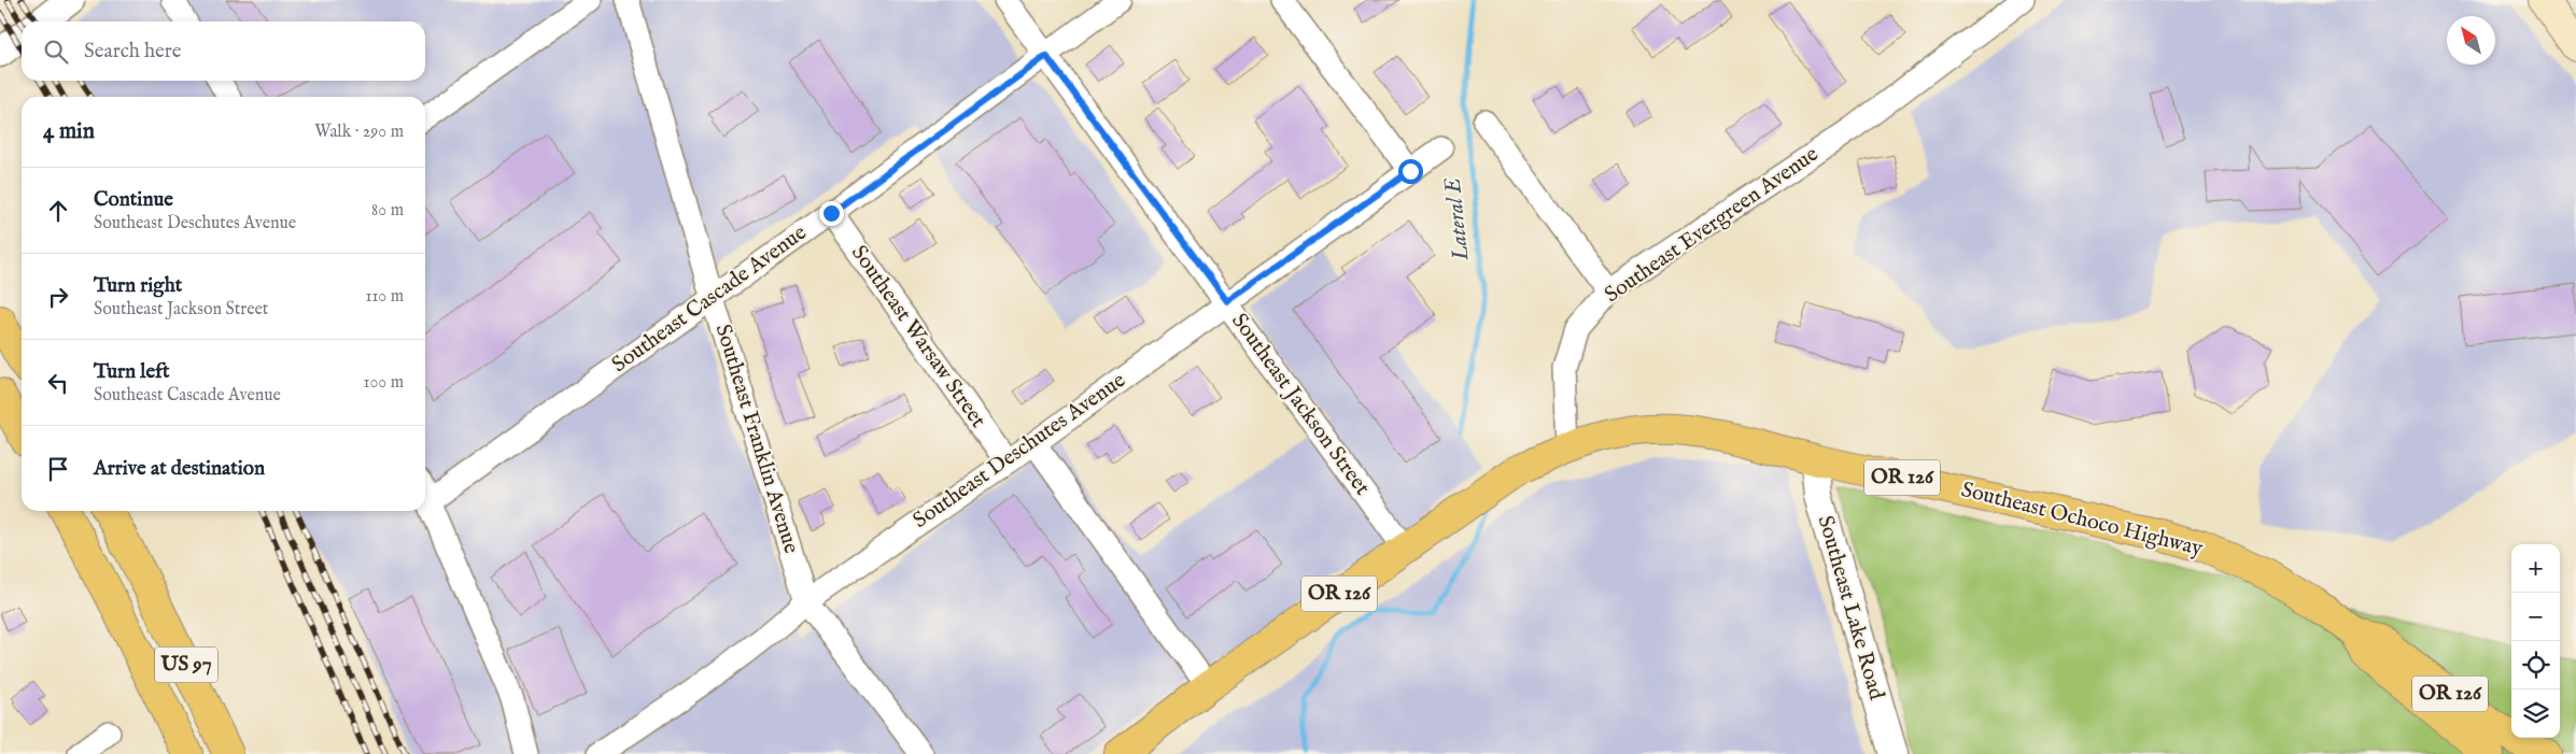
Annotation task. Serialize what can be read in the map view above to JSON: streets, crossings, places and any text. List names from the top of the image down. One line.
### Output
{"streets":{"highway":["OR 126","Southeast Ochoco Highway","US 97"],"street":["Southeast Evergreen Avenue","Southeast Cascade Avenue","Southeast Warsaw Street","Southeast Jackson Street","Southeast Franklin Avenue","Southeast Deschutes Avenue","Southeast Lake Road"]},"crossings":[["Southeast Evergreen Avenue","OR 126"],["Southeast Evergreen Avenue","Southeast Ochoco Highway"],["Southeast Cascade Avenue","Southeast Warsaw Street"],["Southeast Cascade Avenue","Southeast Jackson Street"],["Southeast Cascade Avenue","Southeast Franklin Avenue"],["Southeast Warsaw Street","Southeast Deschutes Avenue"],["Southeast Jackson Street","Southeast Deschutes Avenue"],["Southeast Jackson Street","OR 126"],["Southeast Franklin Avenue","Southeast Deschutes Avenue"],["OR 126","Southeast Ochoco Highway"],["Southeast Ochoco Highway","Southeast Lake Road"]],"water":["Lateral E"],"north":"top left","page":{"search":"Search here","heading":["4 min","Walk · 290 m"],"list":[["Continue","Southeast Deschutes Avenue","80 m"],["Turn right","Southeast Jackson Street","110 m"],["Turn left","Southeast Cascade Avenue","100 m"],"Arrive at destination"],"map_buttons":["+","−"]}}
